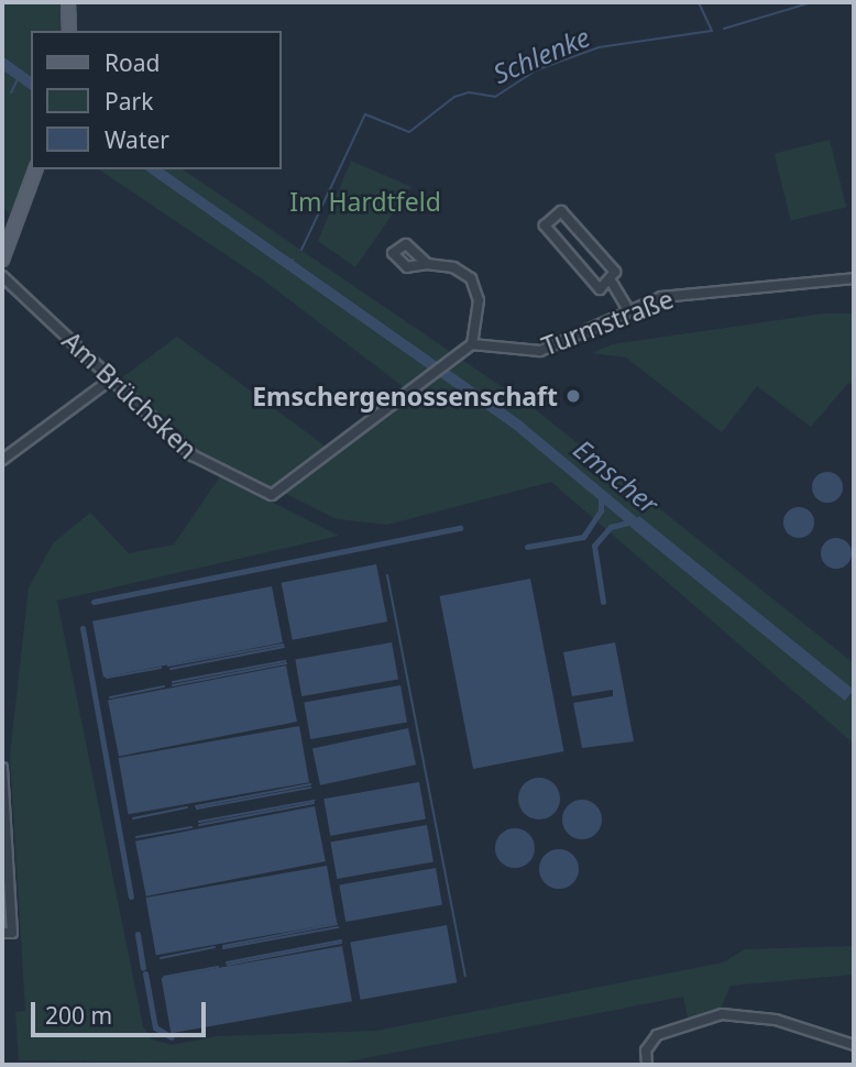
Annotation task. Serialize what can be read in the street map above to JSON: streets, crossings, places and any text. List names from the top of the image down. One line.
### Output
{"streets":{"street":["Turmstraße","Am Brüchsken"]},"crossings":[["Turmstraße","Am Brüchsken"]],"water":["Schlenke","Emscher"],"parks":["Im Hardtfeld"],"places":["Emschergenossenschaft"],"legend":["Road","Park","Water"],"scale_bar":"200 m"}
